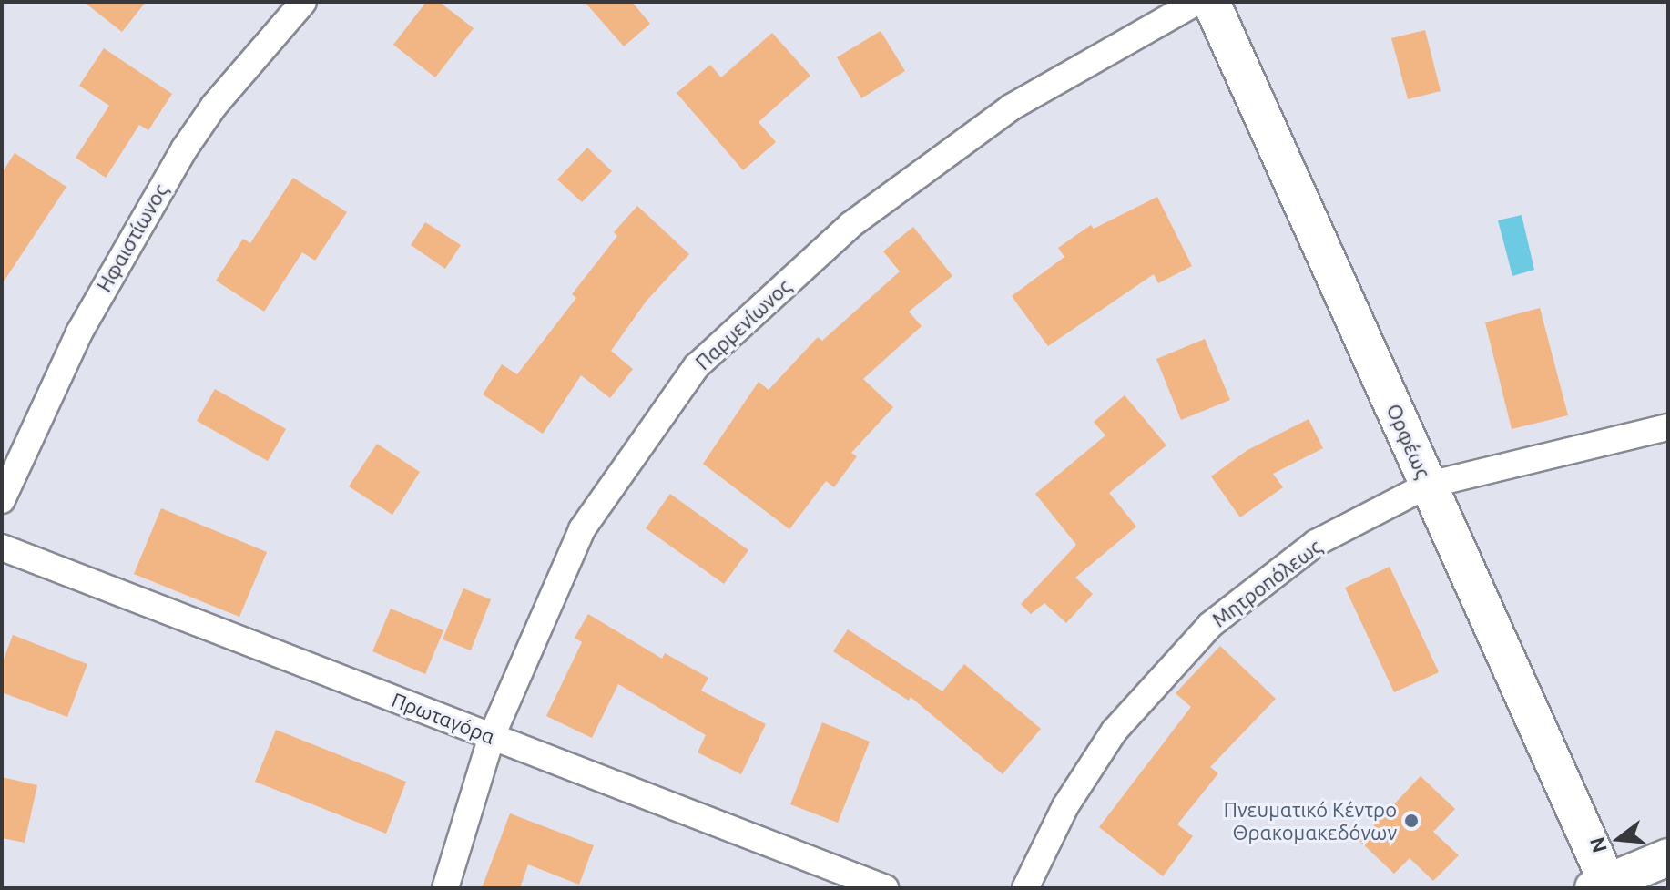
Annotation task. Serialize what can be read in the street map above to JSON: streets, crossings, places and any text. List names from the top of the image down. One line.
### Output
{"streets":{"street":["Ηφαιστίωνος","Παρμενίωνος","Ορφέως","Μητροπόλεως","Πρωταγόρα"]},"crossings":[["Παρμενίωνος","Πρωταγόρα"],["Ορφέως","Μητροπόλεως"]],"places":["Πνευματικό Κέντρο Θρακομακεδόνων"],"north":"left"}
